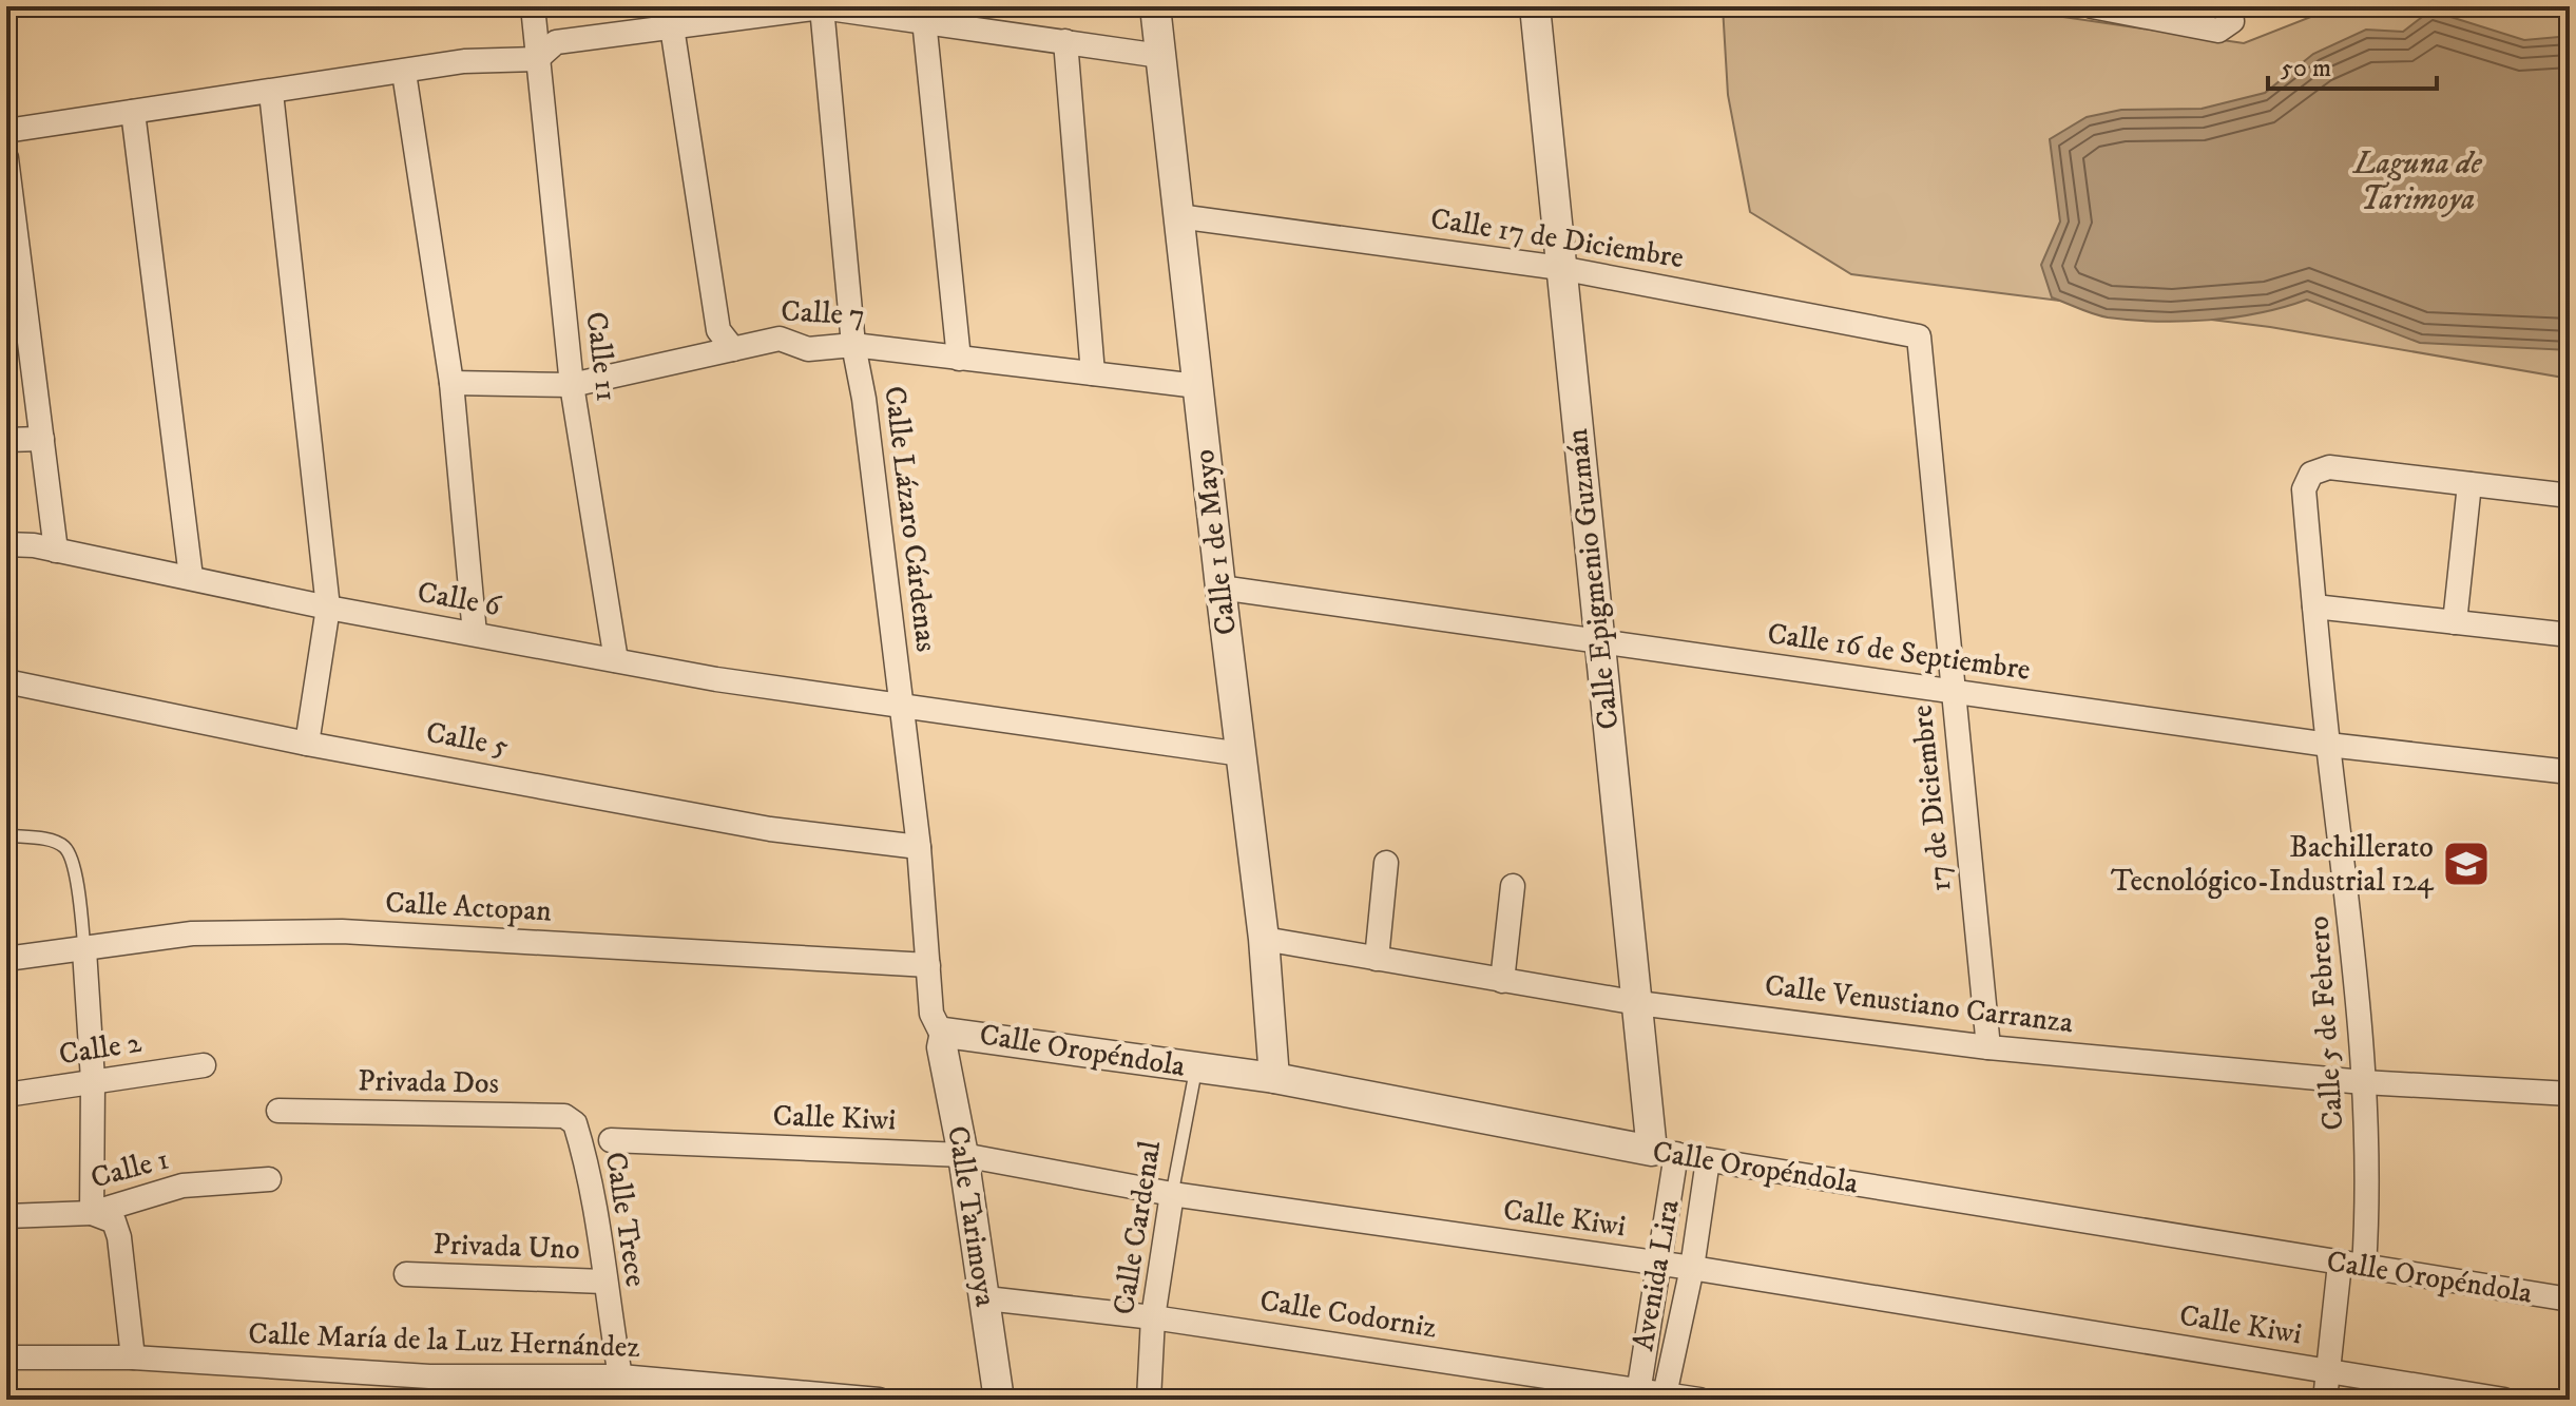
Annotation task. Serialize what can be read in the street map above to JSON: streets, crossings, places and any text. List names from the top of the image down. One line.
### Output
{"streets":{"street":["Calle 17 de Diciembre","Calle 7","Calle 11","Calle Lázaro Cárdenas","Calle 1 de Mayo","Calle Epigmenio Guzmán","Calle 6","Calle 16 de Septiembre","Calle 5","17 de Diciembre","Calle Actopan","Calle Venustiano Carranza","Calle 5 de Febrero","Calle 2","Calle Oropéndola","Privada Dos","Calle Kiwi","Calle 1","Calle Tarimoya","Calle Trece","Calle Cardenal","Privada Uno","Avenida Lira","Calle Codorniz","Calle María de la Luz Hernández"]},"crossings":[["Calle 17 de Diciembre","Calle 1 de Mayo"],["Calle 17 de Diciembre","Calle Epigmenio Guzmán"],["Calle 17 de Diciembre","17 de Diciembre"],["Calle 7","Calle 11"],["Calle 7","Calle Lázaro Cárdenas"],["Calle 7","Calle 1 de Mayo"],["Calle 11","Calle 6"],["Calle Lázaro Cárdenas","Calle 6"],["Calle Lázaro Cárdenas","Calle 5"],["Calle Lázaro Cárdenas","Calle Actopan"],["Calle Lázaro Cárdenas","Calle Oropéndola"],["Calle Lázaro Cárdenas","Calle Tarimoya"],["Calle 1 de Mayo","Calle 6"],["Calle 1 de Mayo","Calle 16 de Septiembre"],["Calle 1 de Mayo","Calle Venustiano Carranza"],["Calle 1 de Mayo","Calle Oropéndola"],["Calle Epigmenio Guzmán","Calle 16 de Septiembre"],["Calle Epigmenio Guzmán","Calle Venustiano Carranza"],["Calle Epigmenio Guzmán","Calle Oropéndola"],["Calle Epigmenio Guzmán","Avenida Lira"],["Calle 16 de Septiembre","17 de Diciembre"],["Calle 16 de Septiembre","Calle 5 de Febrero"],["17 de Diciembre","Calle Venustiano Carranza"],["Calle Venustiano Carranza","Calle 5 de Febrero"],["Calle 5 de Febrero","Calle Oropéndola"],["Calle Oropéndola","Calle Tarimoya"],["Calle Oropéndola","Calle Cardenal"],["Calle Oropéndola","Avenida Lira"],["Privada Dos","Calle Trece"],["Calle Kiwi","Calle Tarimoya"],["Calle Kiwi","Calle Cardenal"],["Calle Kiwi","Avenida Lira"],["Calle Tarimoya","Calle Codorniz"],["Calle Trece","Privada Uno"],["Calle Trece","Calle María de la Luz Hernández"],["Calle Cardenal","Calle Codorniz"],["Avenida Lira","Calle Codorniz"]],"water":["Laguna de Tarimoya"],"places":{"school or university":["Bachillerato Tecnológico-Industrial 124"]},"scale_bar":"50 m"}
